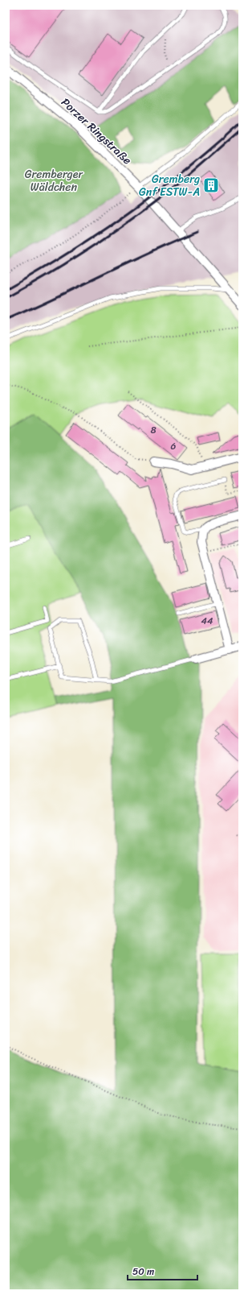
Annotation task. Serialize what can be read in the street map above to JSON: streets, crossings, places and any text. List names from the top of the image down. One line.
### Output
{"streets":{"street":["Porzer Ringstraße"]},"parks":["Gremberger Wäldchen"],"places":{"building":["Gremberg Gnf ESTW-A"]},"house_numbers":["8","6","44"],"scale_bar":"50 m"}
